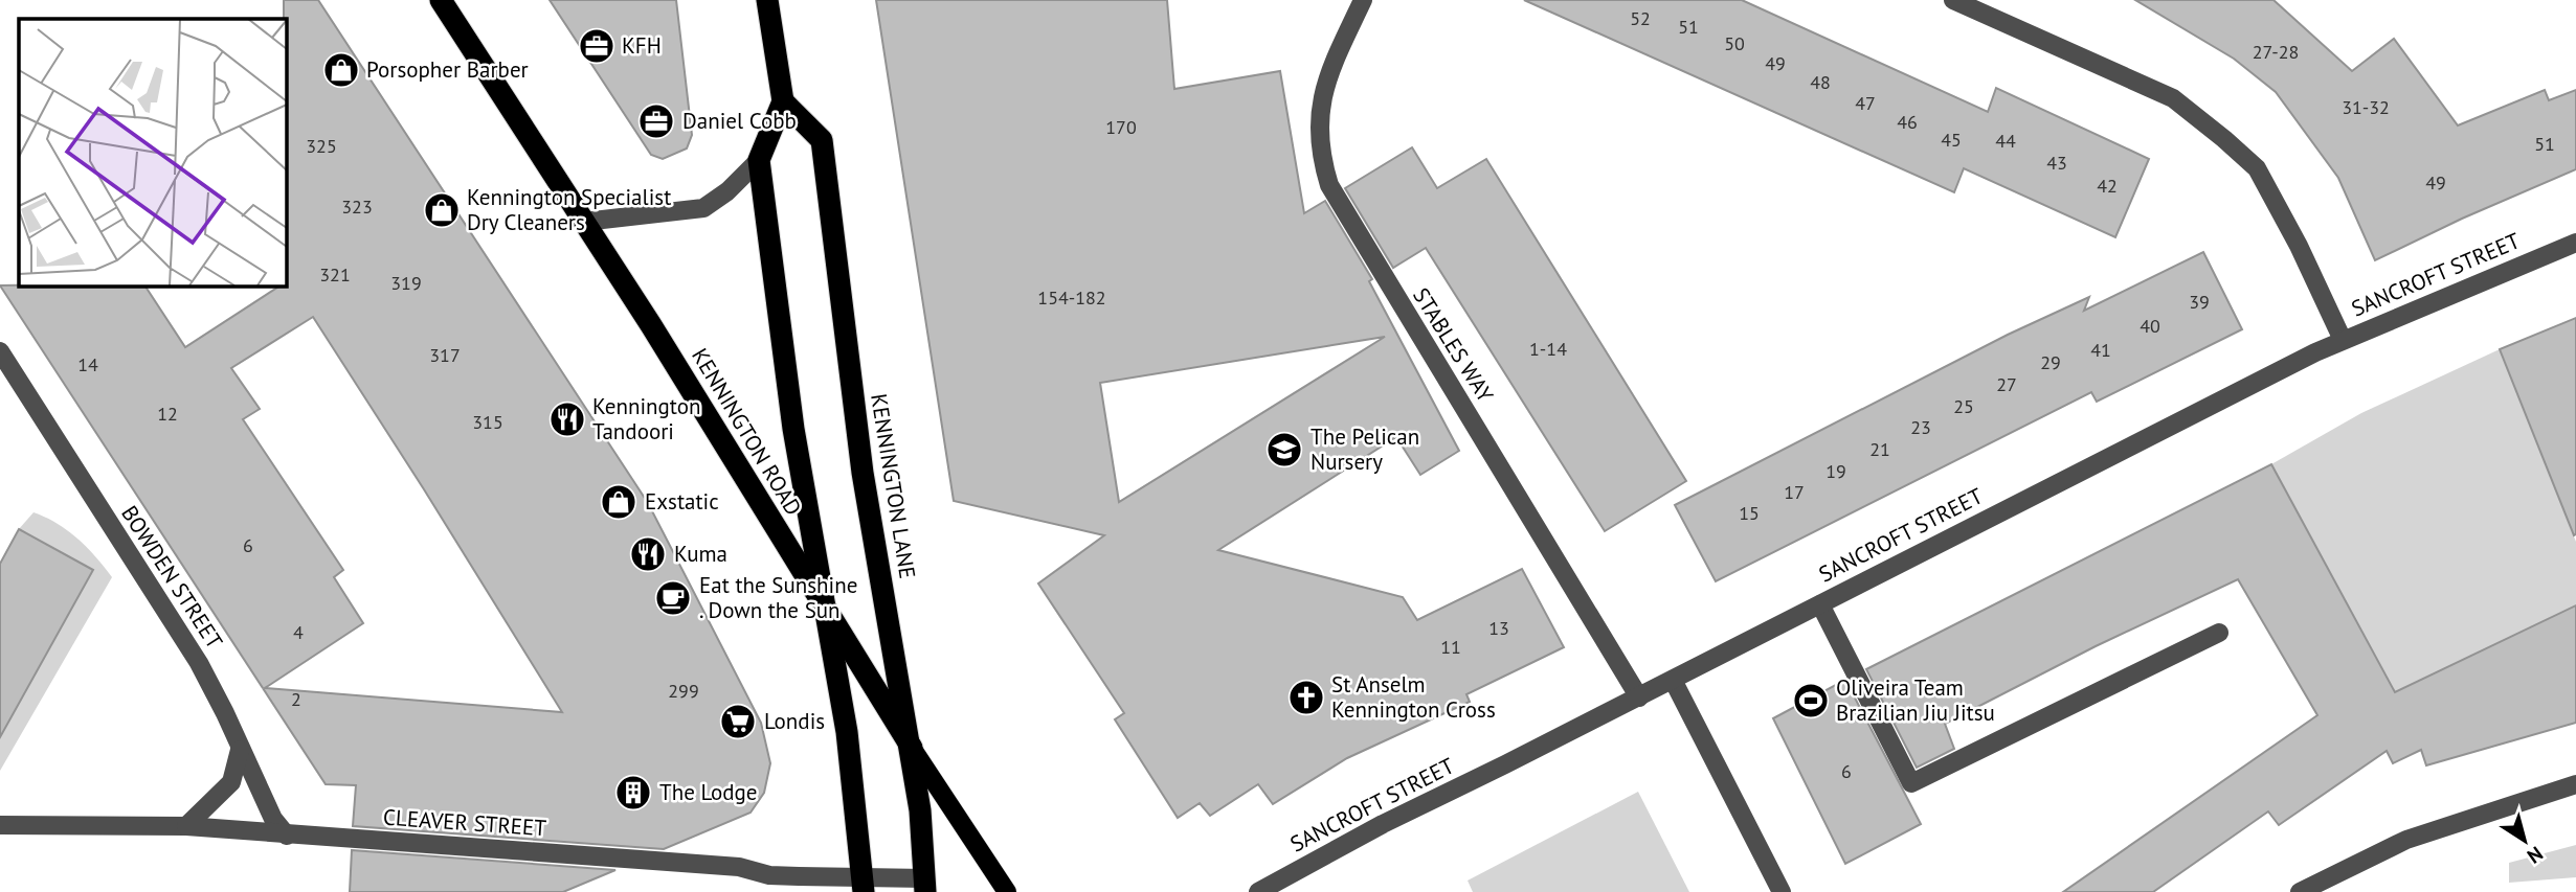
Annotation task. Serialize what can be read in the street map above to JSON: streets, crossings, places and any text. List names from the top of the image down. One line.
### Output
{"streets":{"highway":["KENNINGTON ROAD","KENNINGTON LANE"],"street":["SANCROFT STREET","STABLES WAY","BOWDEN STREET","CLEAVER STREET"]},"crossings":[["SANCROFT STREET","STABLES WAY"],["KENNINGTON ROAD","KENNINGTON LANE"],["KENNINGTON LANE","CLEAVER STREET"],["BOWDEN STREET","CLEAVER STREET"]],"places":{"office":["KFH","Daniel Cobb"],"shop":["Porsopher Barber","Kennington Specialist Dry Cleaners","Exstatic"],"restaurant":["Kennington Tandoori","Kuma"],"school or university":["The Pelican Nursery"],"cafe":["Eat the Sunshine . Down the Sun"],"church":["St Anselm Kennington Cross"],"sports":["Oliveira Team Brazilian Jiu Jitsu"],"supermarket":["Londis"],"building":["The Lodge"]},"house_numbers":["52","51","50","27-28","49","48","47","31-32","46","170","45","44","51","325","43","49","42","323","321","319","154-182","39","40","1-14","41","317","29","14","27","25","12","315","23","21","19","17","15","6","13","4","11","299","2","6"],"north":"bottom right"}
